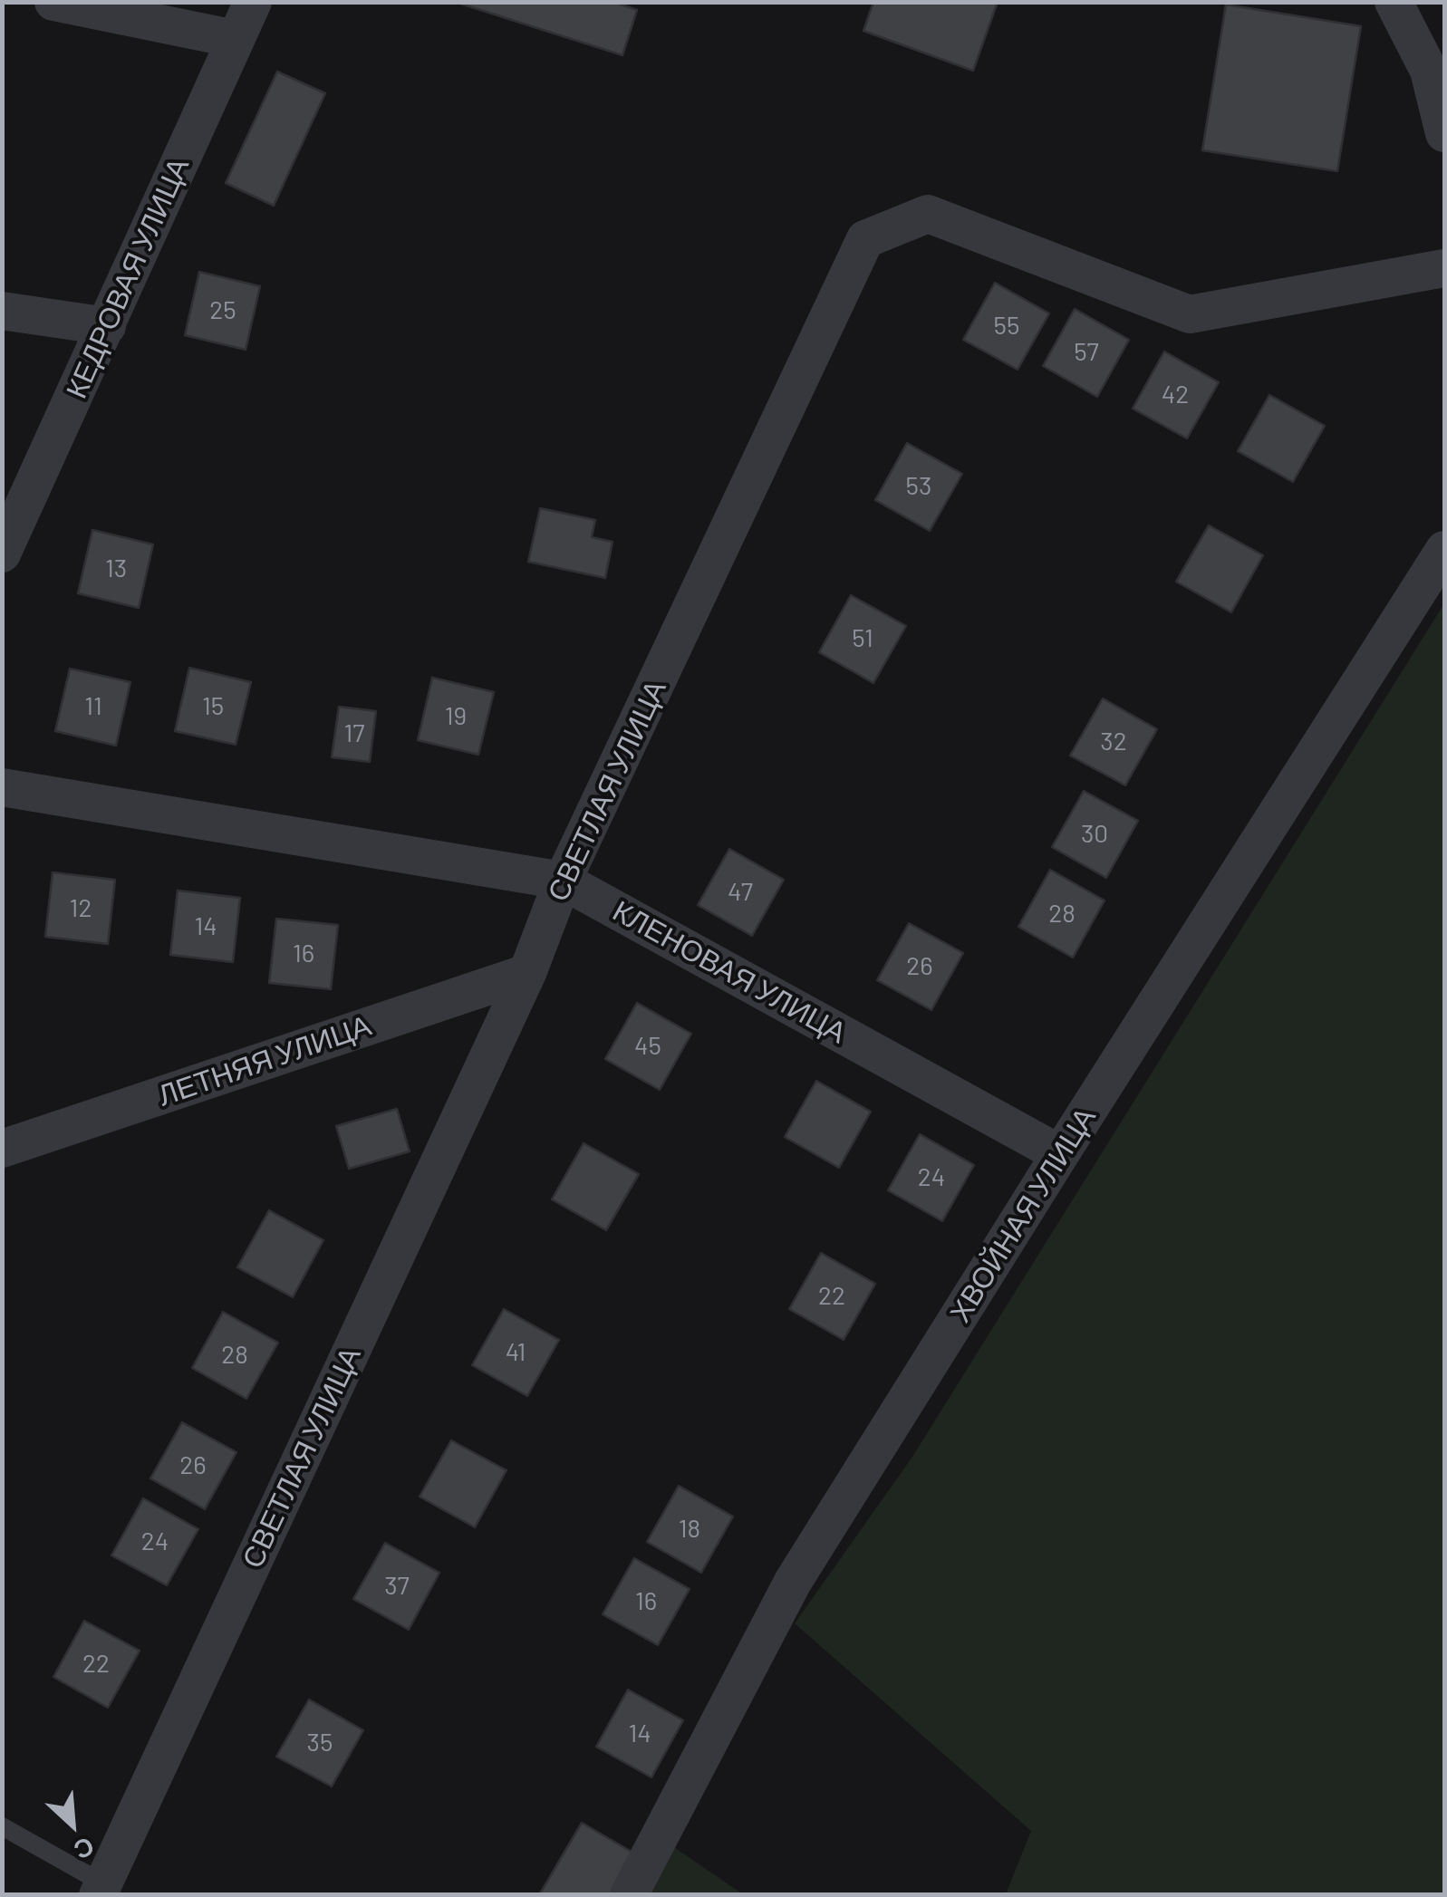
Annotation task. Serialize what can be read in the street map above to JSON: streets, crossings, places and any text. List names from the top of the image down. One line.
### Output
{"streets":{"street":["КЕДРОВАЯ УЛИЦА","СВЕТЛАЯ УЛИЦА","КЛЕНОВАЯ УЛИЦА","ЛЕТНЯЯ УЛИЦА","ХВОЙНАЯ УЛИЦА"]},"crossings":[["СВЕТЛАЯ УЛИЦА","КЛЕНОВАЯ УЛИЦА"],["СВЕТЛАЯ УЛИЦА","ЛЕТНЯЯ УЛИЦА"],["КЛЕНОВАЯ УЛИЦА","ХВОЙНАЯ УЛИЦА"]],"house_numbers":["25","55","57","42","53","13","51","11","15","19","17","32","30","47","12","28","14","16","26","45","24","22","41","28","26","18","24","37","16","22","14","35"],"north":"bottom right"}
